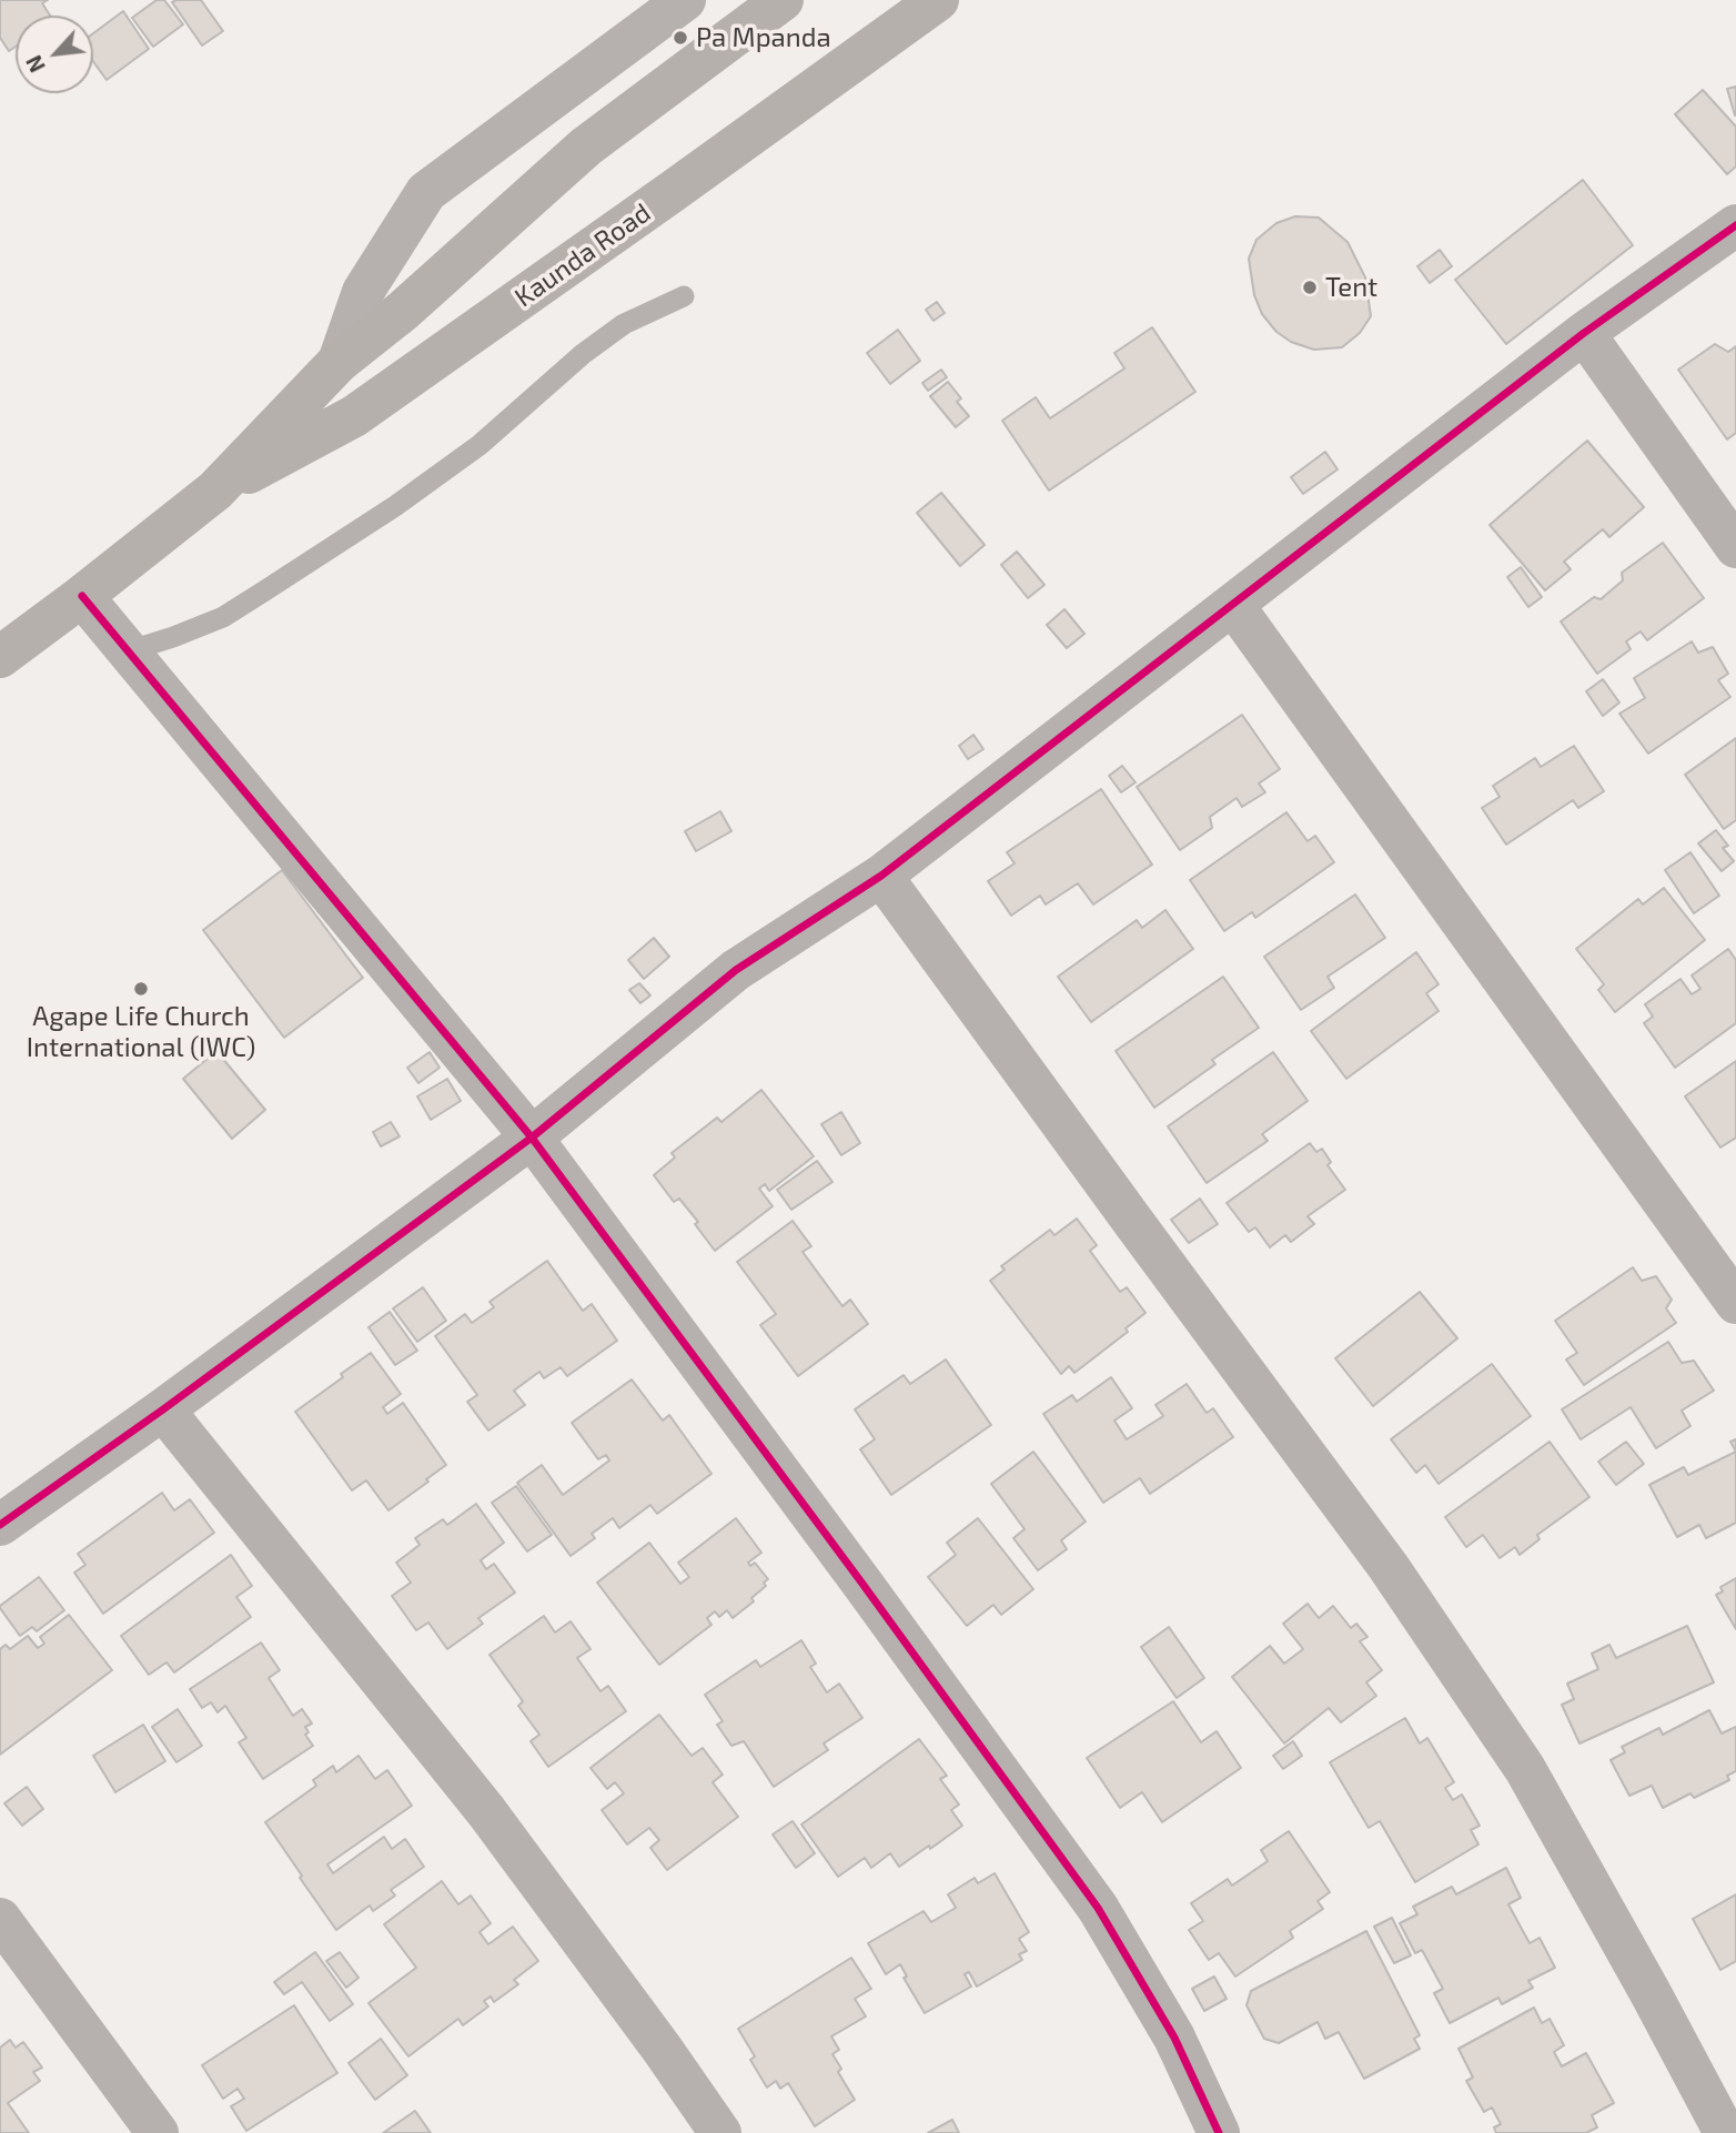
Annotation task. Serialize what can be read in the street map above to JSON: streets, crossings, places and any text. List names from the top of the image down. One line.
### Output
{"streets":{"main road":["Kaunda Road"]},"places":["Pa Mpanda","Tent","Agape Life Church International (IWC)"],"north":"bottom left"}
